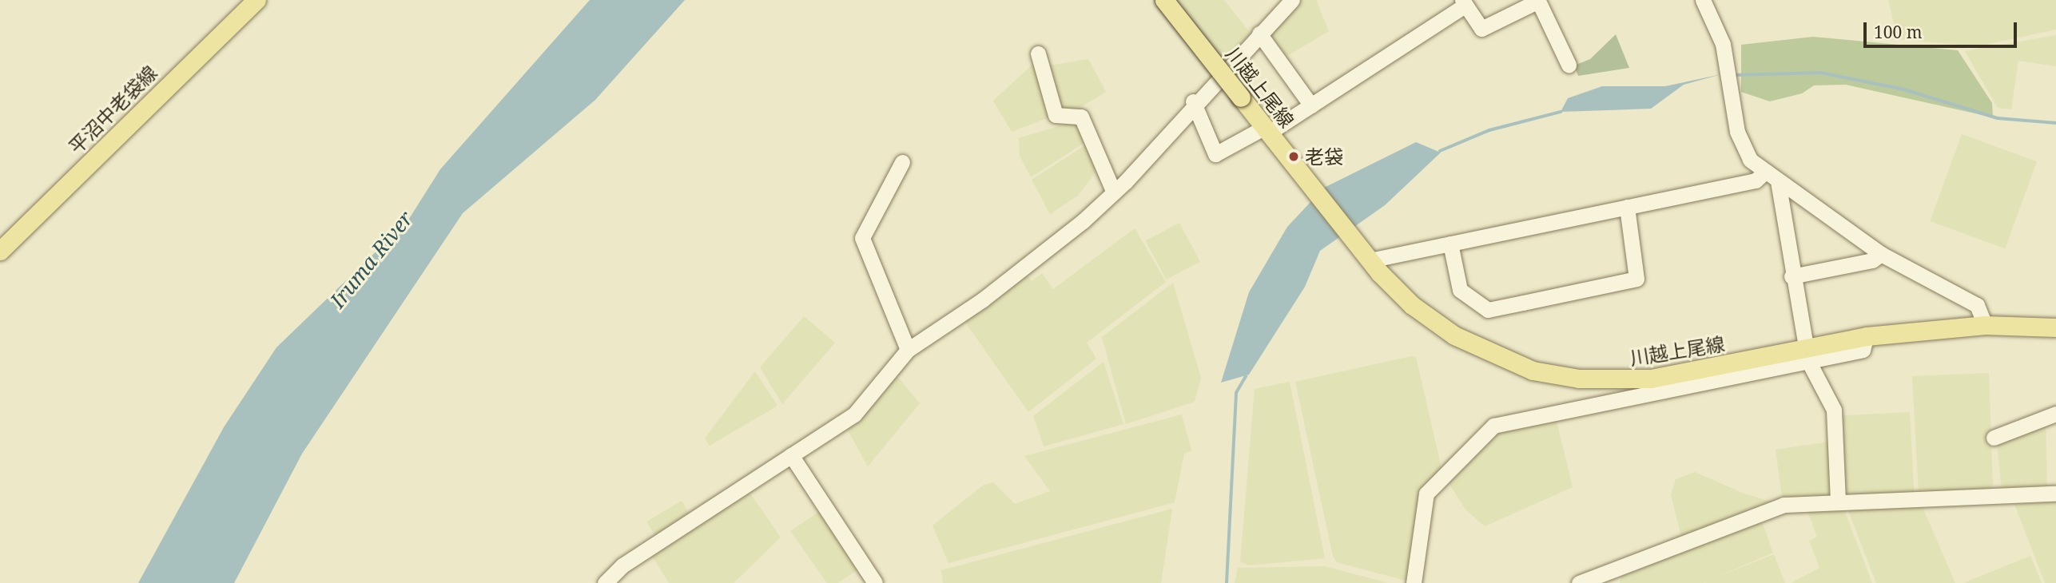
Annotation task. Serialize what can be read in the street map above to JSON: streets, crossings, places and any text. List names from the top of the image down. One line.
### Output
{"streets":{"main road":["川越上尾線","平沼中老袋線"]},"water":["Iruma River"],"places":["老袋"],"scale_bar":"100 m"}
